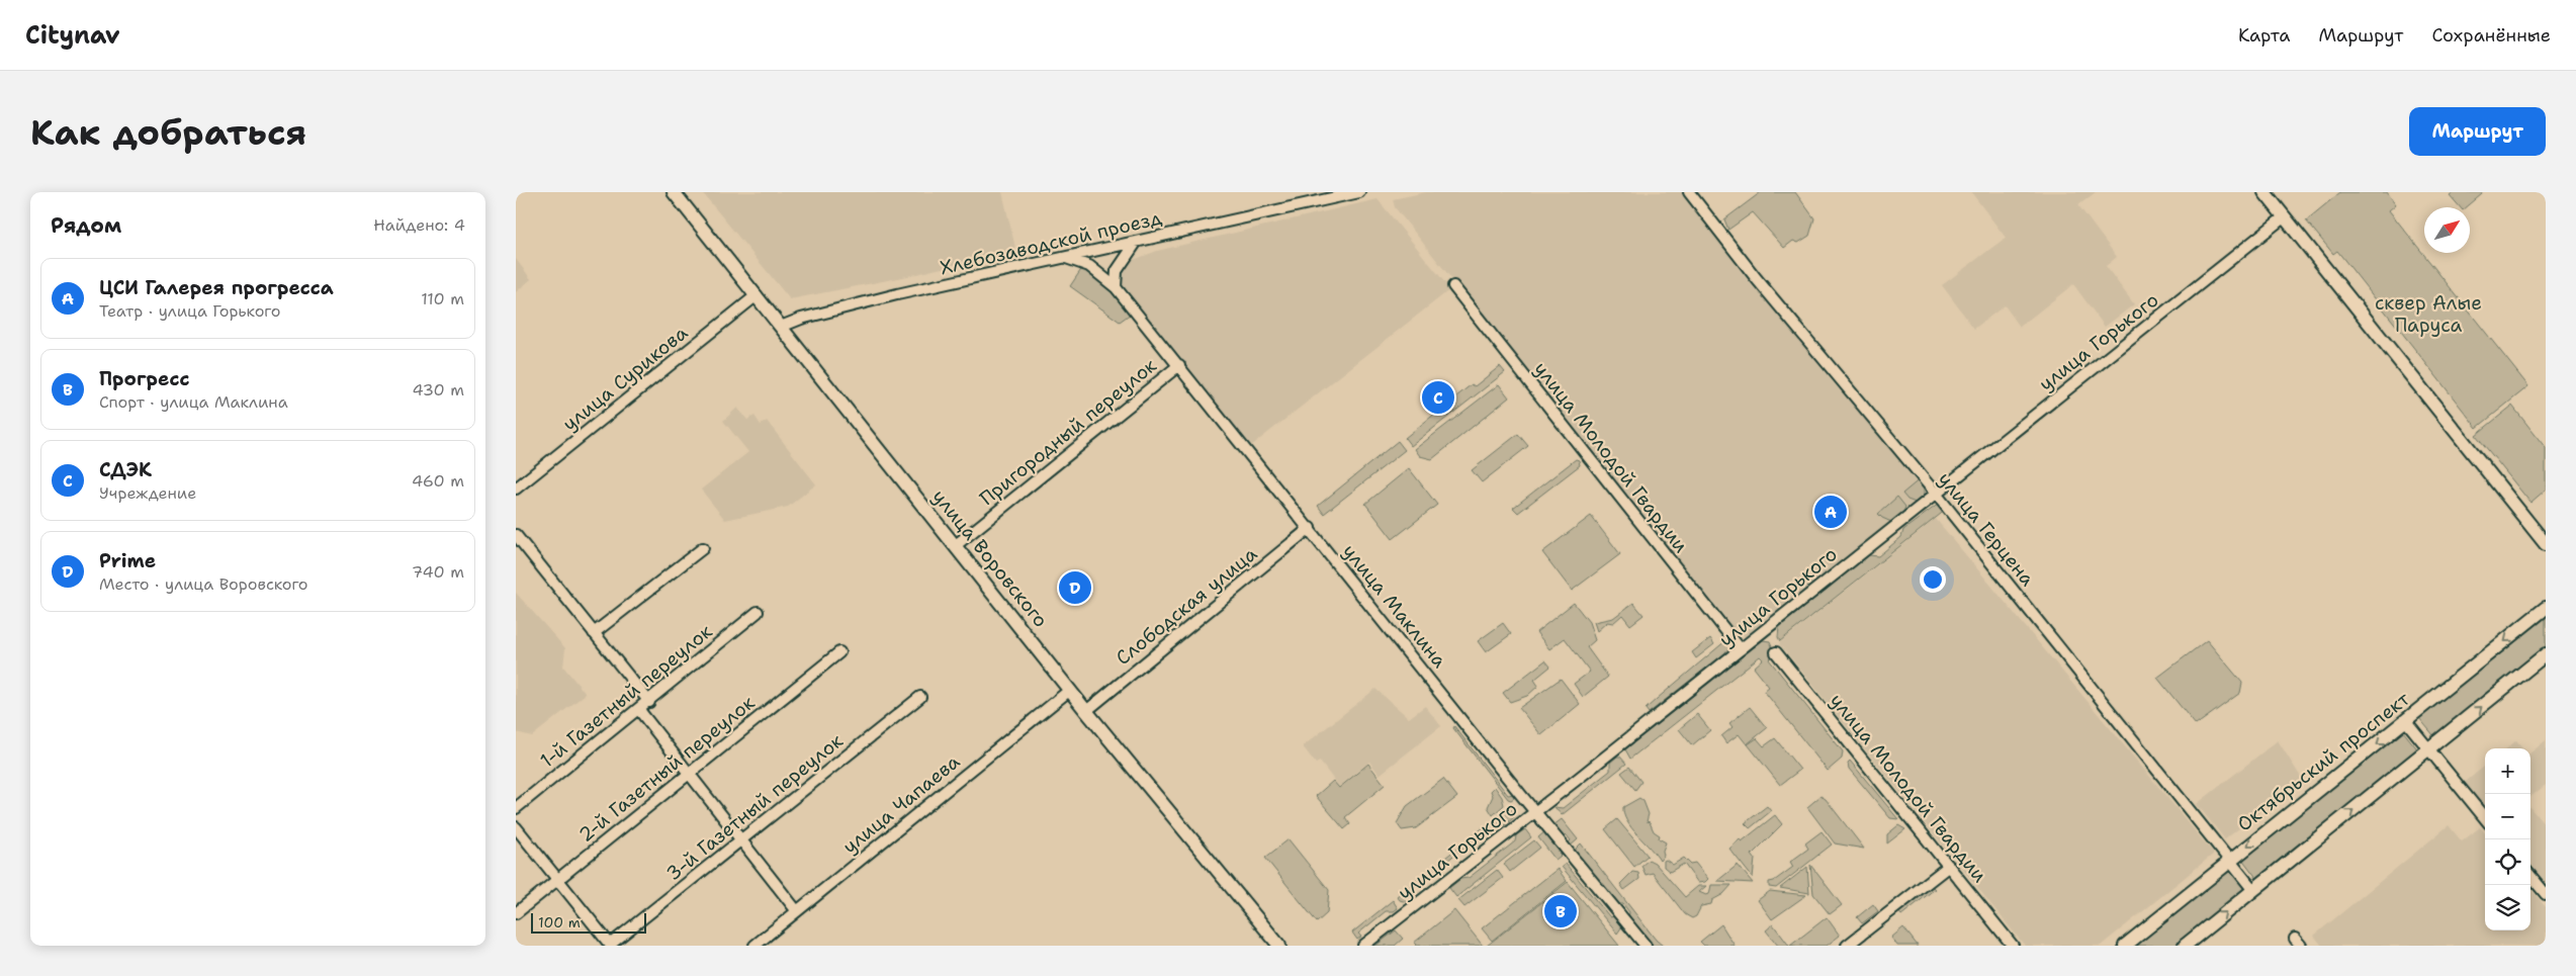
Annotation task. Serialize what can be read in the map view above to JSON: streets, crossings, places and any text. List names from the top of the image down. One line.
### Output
{"streets":{"main road":["улица Воровского","Октябрьский проспект"],"street":["Хлебозаводской проезд","улица Горького","улица Сурикова","Пригородный переулок","улица Молодой Гвардии","улица Герцена","Слободская улица","улица Маклина","1-й Газетный переулок","2-й Газетный переулок","улица Чапаева","3-й Газетный переулок"]},"crossings":[["Хлебозаводской проезд","улица Воровского"],["Хлебозаводской проезд","улица Маклина"],["улица Горького","улица Молодой Гвардии"],["улица Горького","улица Герцена"],["улица Горького","улица Маклина"],["улица Сурикова","улица Воровского"],["Пригородный переулок","улица Воровского"],["Пригородный переулок","улица Маклина"],["улица Герцена","Октябрьский проспект"],["улица Воровского","Слободская улица"],["улица Воровского","улица Чапаева"],["Слободская улица","улица Маклина"]],"parks":["сквер Алые Паруса"],"scale_bar":"100 m","north":"top right","page":{"header":"Citynav","nav":["Карта","Маршрут","Сохранённые"],"buttons":"Маршрут","title":"Как добраться","heading":["Рядом","Найдено: 4"],"list":[{"mark":"A","name":"ЦСИ Галерея прогресса","note":"Театр · улица Горького","value":"110 m"},{"mark":"B","name":"Прогресс","note":"Спорт · улица Маклина","value":"430 m"},{"mark":"C","name":"СДЭК","note":"Учреждение","value":"460 m"},{"mark":"D","name":"Prime","note":"Место · улица Воровского","value":"740 m"}],"pins":["C","A","D","B"],"map_buttons":["+","−"],"scale":"100 m"}}
